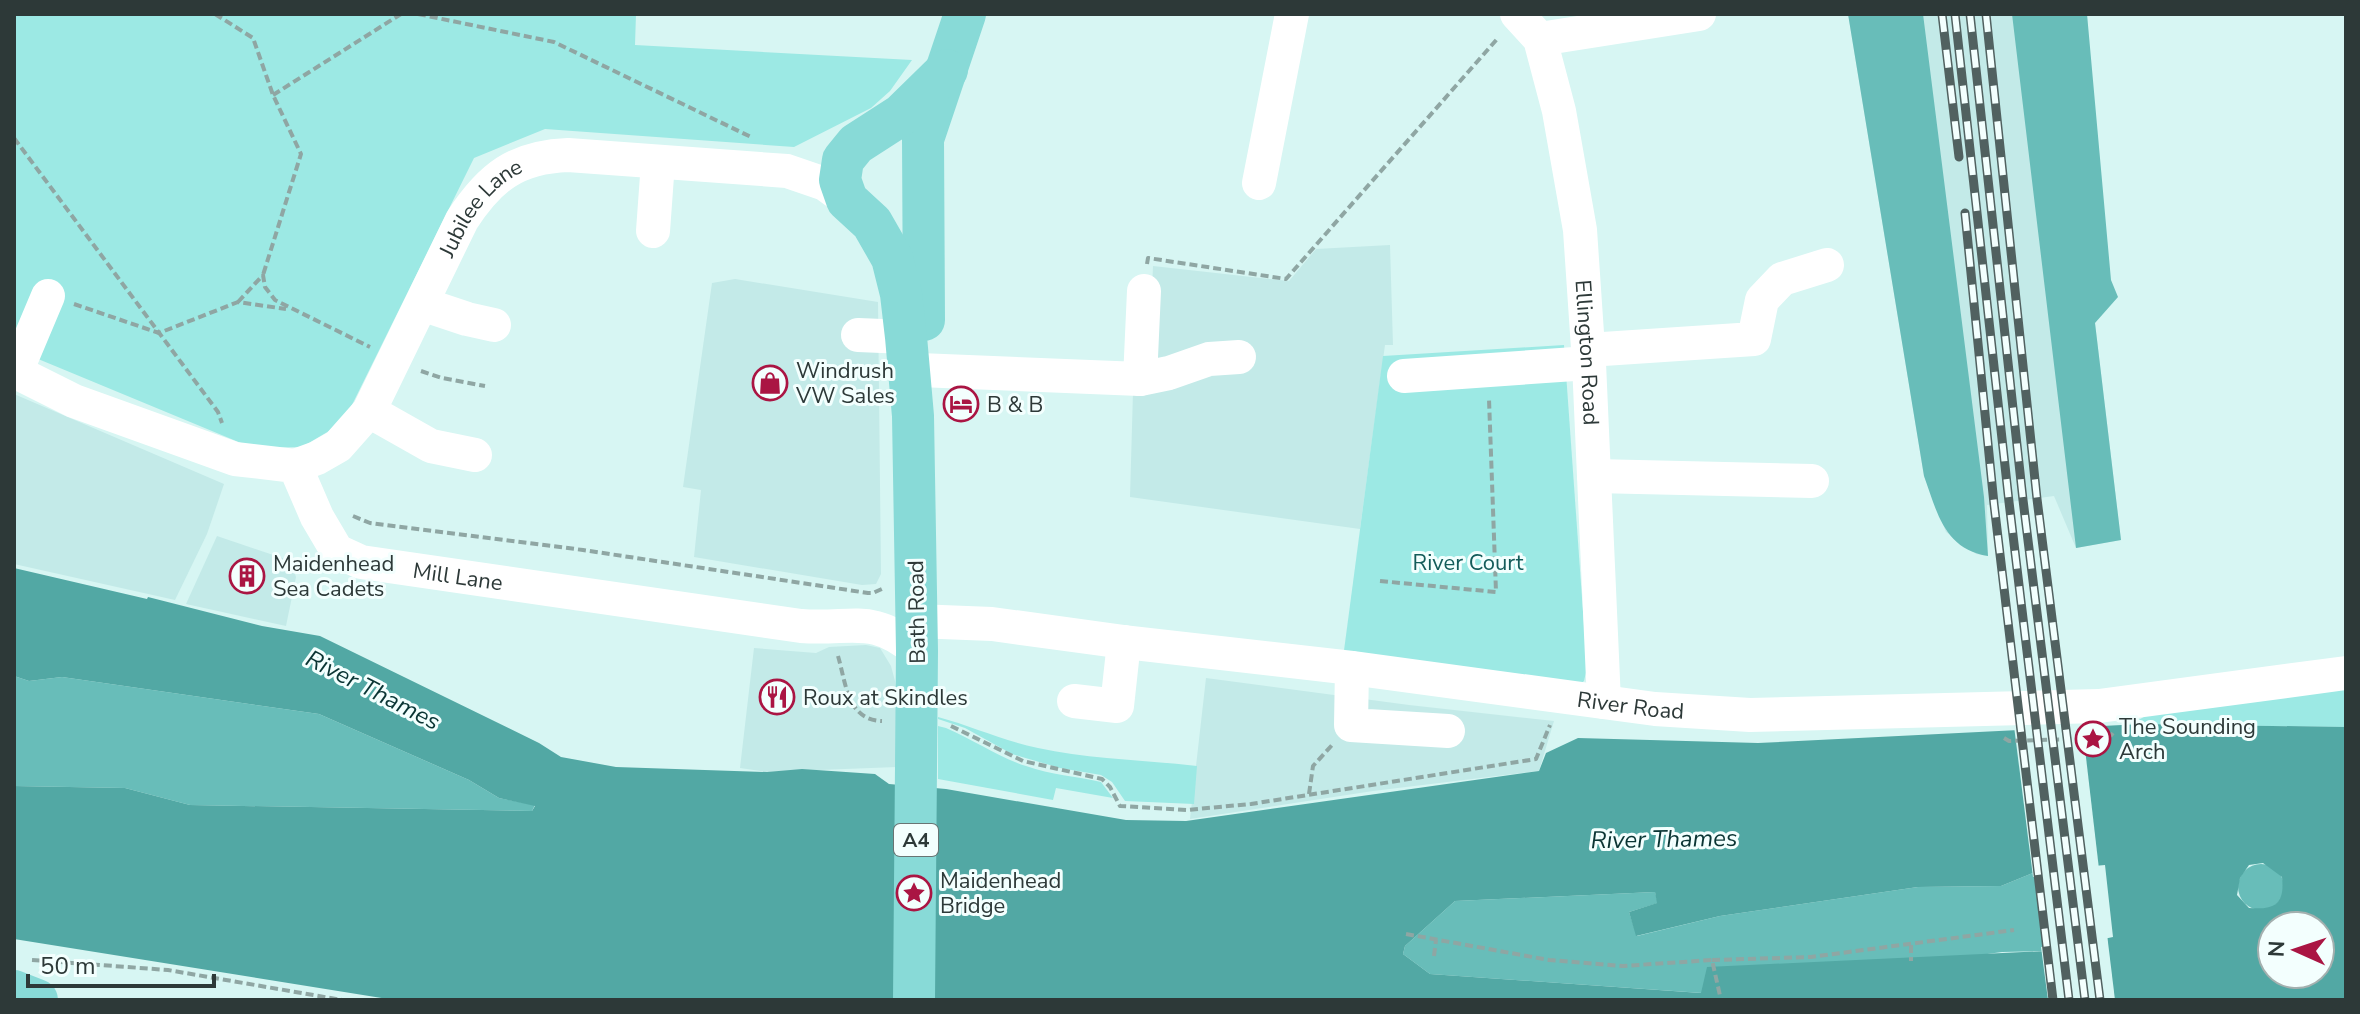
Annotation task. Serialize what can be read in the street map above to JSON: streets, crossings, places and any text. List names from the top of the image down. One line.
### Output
{"streets":{"main road":["Bath Road","A4"],"street":["Jubilee Lane","Ellington Road","Mill Lane","River Road"]},"crossings":[["Jubilee Lane","Mill Lane"],["Jubilee Lane","Bath Road"],["Ellington Road","River Road"],["Mill Lane","Bath Road"],["Mill Lane","River Road"],["Bath Road","River Road"]],"water":["River Thames"],"parks":["River Court"],"places":{"shop":["Windrush VW Sales"],"hotel":["B & B"],"building":["Maidenhead Sea Cadets"],"restaurant":["Roux at Skindles"],"place":["The Sounding Arch","Maidenhead Bridge"]},"scale_bar":"50 m","north":"left"}
